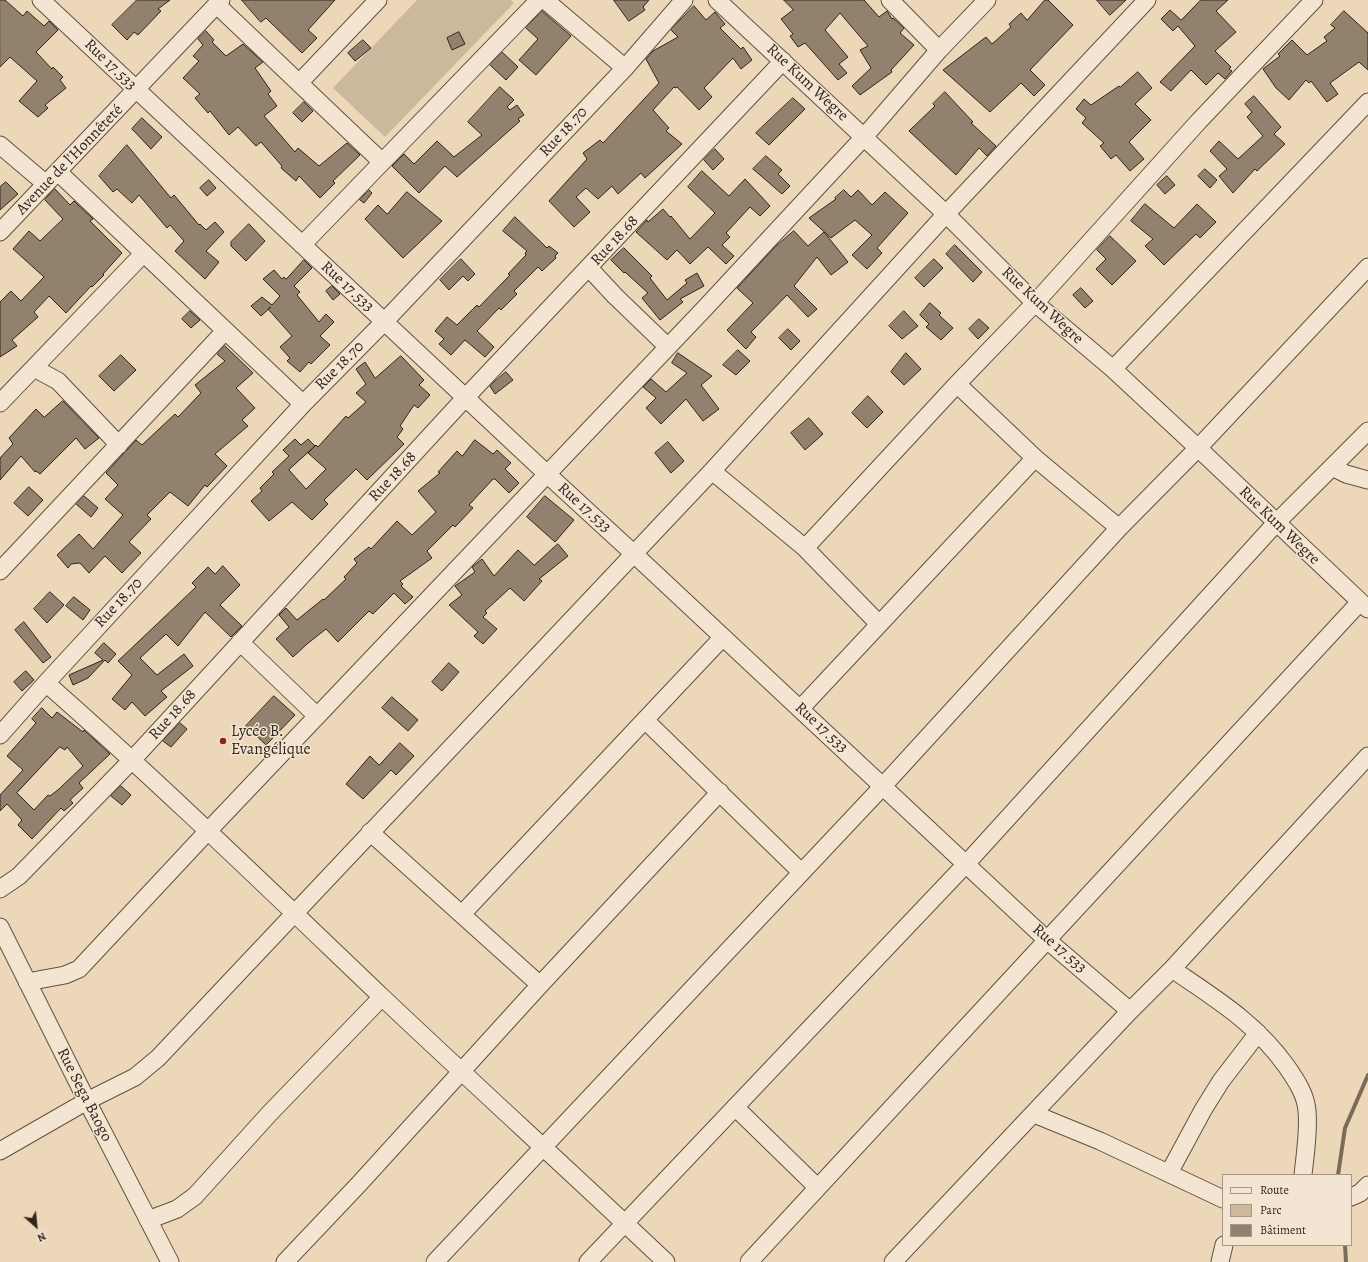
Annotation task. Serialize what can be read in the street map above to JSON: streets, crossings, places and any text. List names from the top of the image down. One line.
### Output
{"streets":{"street":["Rue 17.533","Rue Kum Wegre","Rue 18.70","Avenue de l'Honnêteté","Rue 18.68","Rue Sega Baogo"]},"crossings":[["Rue 17.533","Rue 18.70"],["Rue 17.533","Avenue de l'Honnêteté"],["Rue 17.533","Rue 18.68"],["Rue Kum Wegre","Rue 18.68"]],"places":["Lycée B. Evangélique"],"legend":["Route","Parc","Bâtiment"],"north":"bottom right"}
